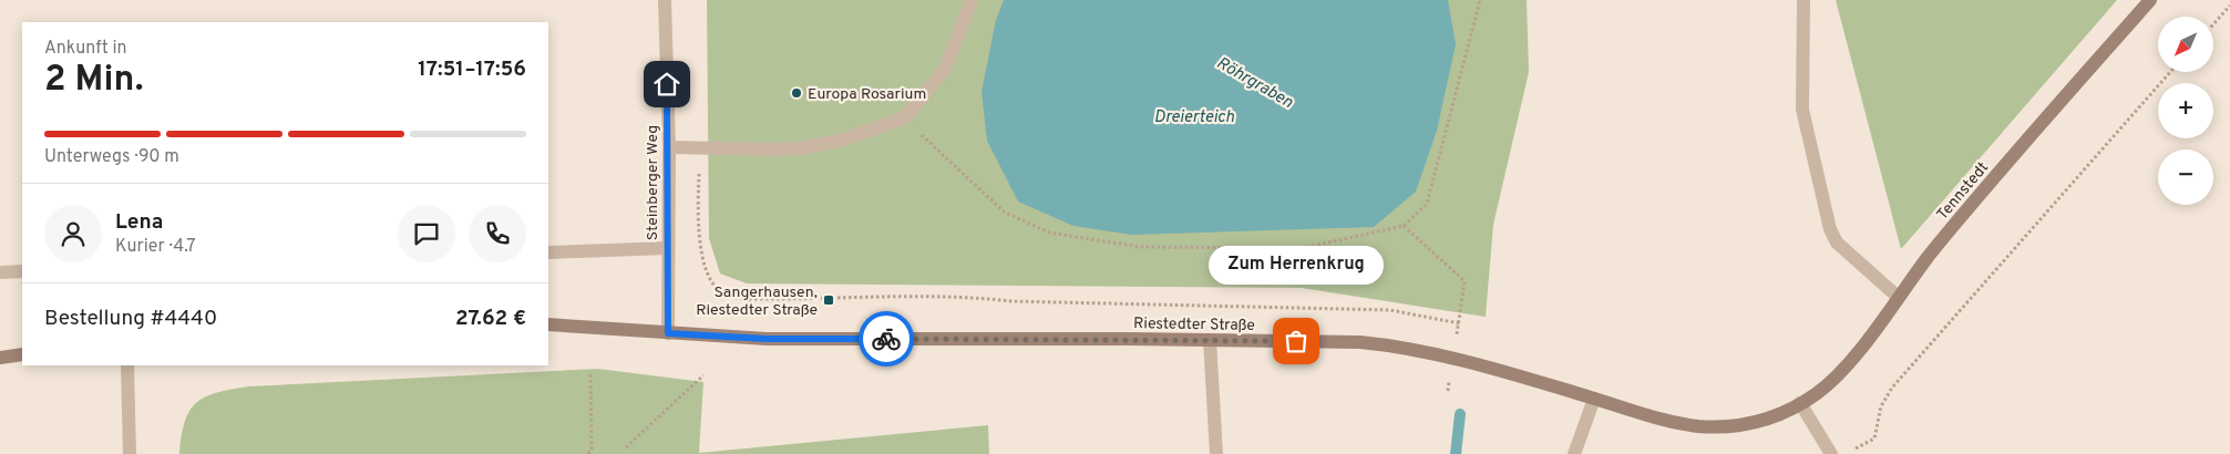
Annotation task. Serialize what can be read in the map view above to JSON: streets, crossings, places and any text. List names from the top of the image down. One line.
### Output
{"streets":{"main road":["Tennstedt","Riestedter Straße"],"street":["Steinberger Weg"]},"crossings":[["Steinberger Weg","Riestedter Straße"],["Tennstedt","Riestedter Straße"]],"water":["Röhrgraben","Dreierteich"],"places":{"other":["Europa Rosarium","Zum Herrenkrug"],"transit":["Sangerhausen, Riestedter Straße"]},"north":"bottom left","page":{"map_buttons":["+","−"],"heading":["2 Min.","Ankunft in","17:51–17:56"],"panel":["Lena","Kurier · 4.7","Bestellung #4440","27.62 €"],"bar":"Unterwegs · 90 m","bubble":"Zum Herrenkrug"}}
